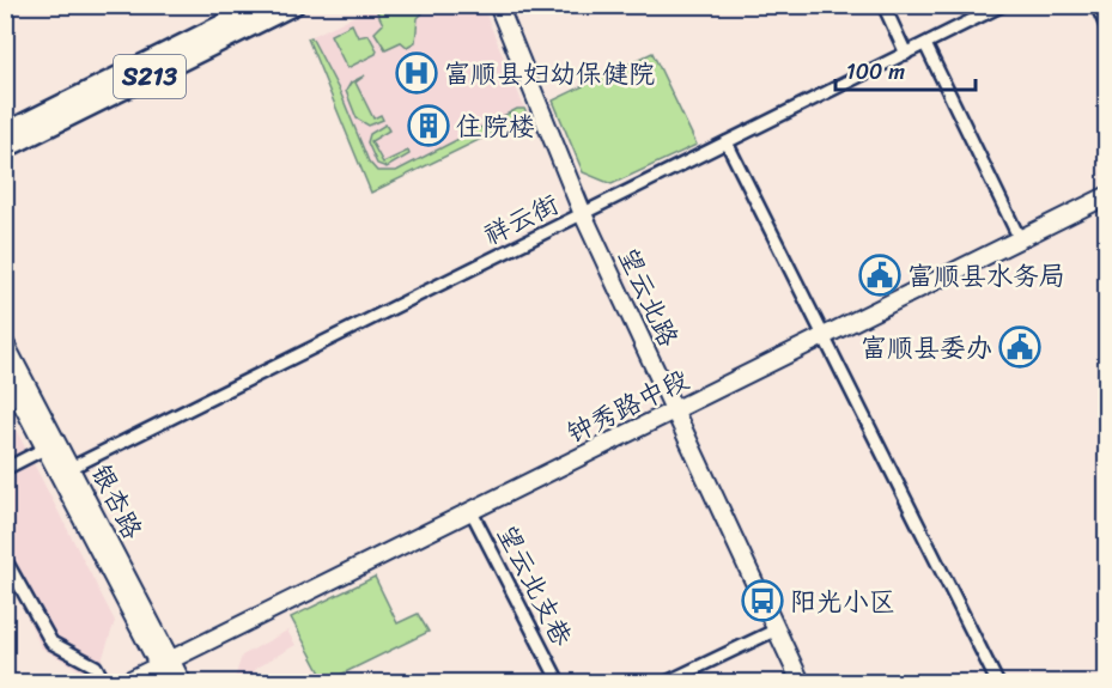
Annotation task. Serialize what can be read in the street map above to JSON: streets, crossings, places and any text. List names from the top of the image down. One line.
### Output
{"streets":{"main road":["S213"],"street":["祥云街","望云北路","钟秀路中段","银杏路","望云北支巷"]},"crossings":[["祥云街","望云北路"],["祥云街","银杏路"],["望云北路","钟秀路中段"],["钟秀路中段","银杏路"],["钟秀路中段","望云北支巷"]],"places":{"hospital":["富顺县妇幼保健院"],"building":["住院楼"],"public building":["富顺县水务局","富顺县委办"],"bus stop":["阳光小区"]},"scale_bar":"100 m"}
